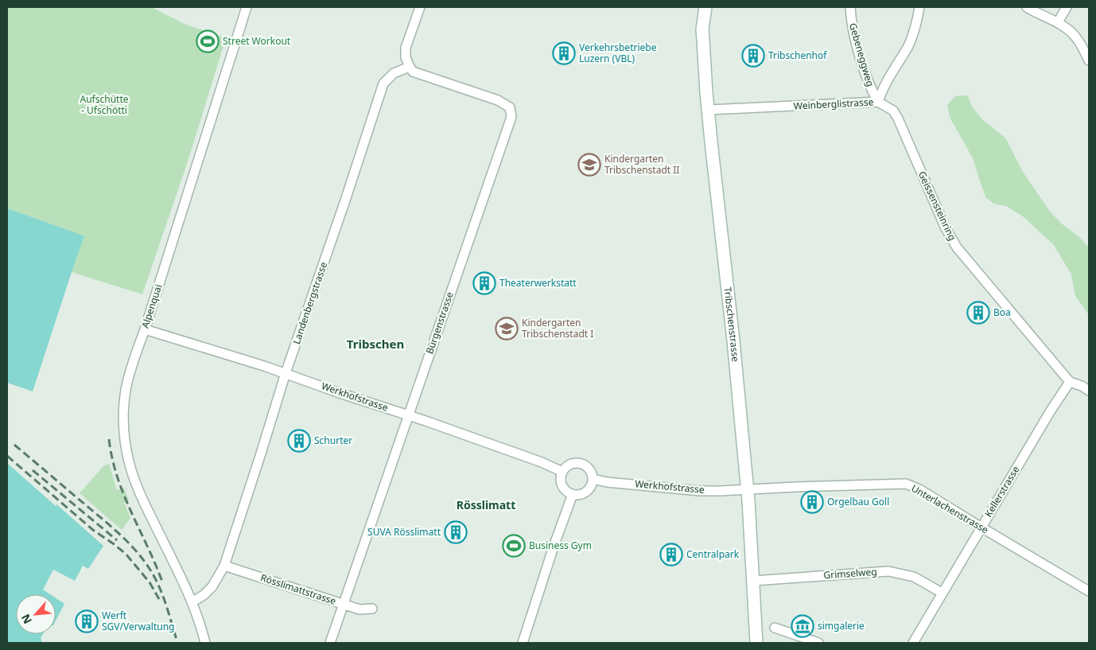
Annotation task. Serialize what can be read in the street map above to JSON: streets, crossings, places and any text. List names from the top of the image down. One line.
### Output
{"streets":{"street":["Gebeneggweg","Weinberglistrasse","Geissensteinring","Landenbergstrasse","Alpenquai","Bürgenstrasse","Tribschenstrasse","Werkhofstrasse","Kellerstrasse","Unterlachenstrasse","Grimselweg","Rösslimattstrasse"]},"crossings":[["Gebeneggweg","Weinberglistrasse"],["Gebeneggweg","Geissensteinring"],["Weinberglistrasse","Geissensteinring"],["Weinberglistrasse","Tribschenstrasse"],["Geissensteinring","Kellerstrasse"],["Landenbergstrasse","Alpenquai"],["Landenbergstrasse","Bürgenstrasse"],["Landenbergstrasse","Werkhofstrasse"],["Landenbergstrasse","Rösslimattstrasse"],["Alpenquai","Werkhofstrasse"],["Bürgenstrasse","Werkhofstrasse"],["Bürgenstrasse","Rösslimattstrasse"],["Tribschenstrasse","Werkhofstrasse"],["Tribschenstrasse","Unterlachenstrasse"],["Tribschenstrasse","Grimselweg"],["Werkhofstrasse","Unterlachenstrasse"],["Kellerstrasse","Unterlachenstrasse"],["Kellerstrasse","Grimselweg"]],"districts":["Tribschen","Rösslimatt"],"parks":["Aufschütte - Ufschötti"],"places":{"sports":["Street Workout","Business Gym"],"building":["Verkehrsbetriebe Luzern (VBL)","Tribschenhof","Theaterwerkstatt","Boa","Schurter","Orgelbau Goll","SUVA Rösslimatt","Centralpark","Werft SGV/Verwaltung"],"school or university":["Kindergarten Tribschenstadt II","Kindergarten Tribschenstadt I"],"museum":["simgalerie"]},"north":"bottom left"}
